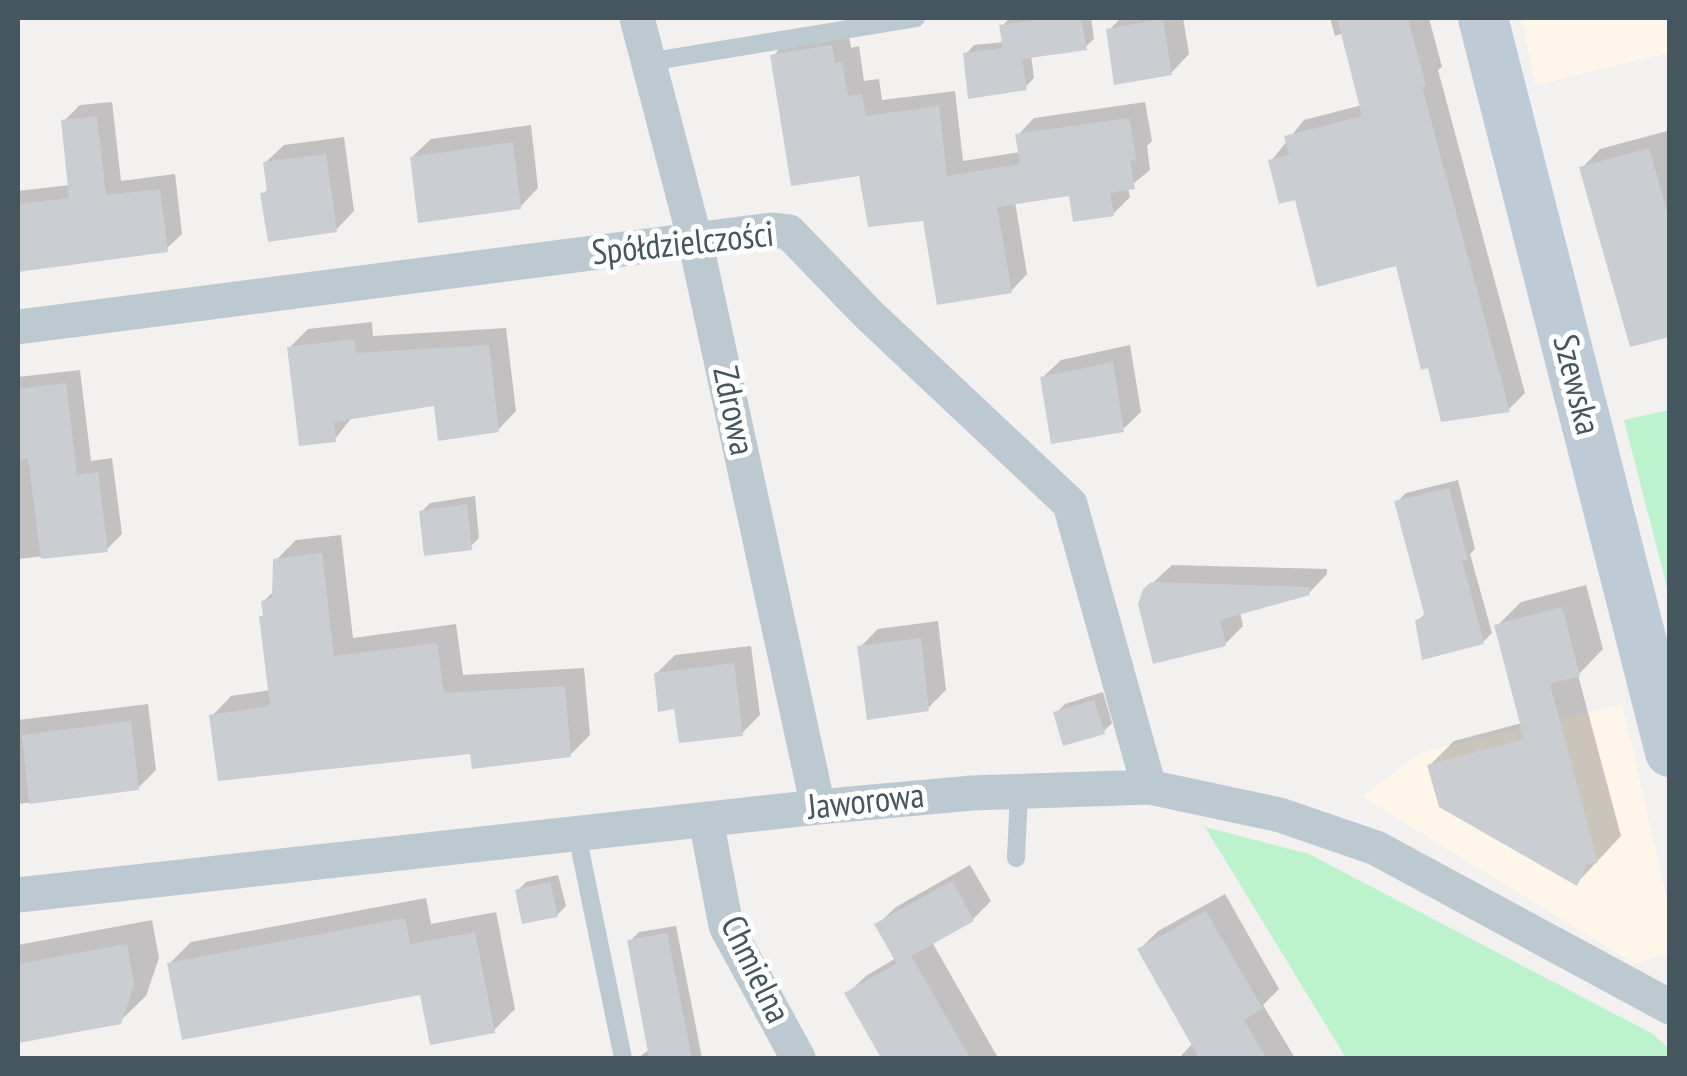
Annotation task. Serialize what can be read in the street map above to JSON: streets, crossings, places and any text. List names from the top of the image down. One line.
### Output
{"streets":{"street":["Spółdzielczości","Szewska","Zdrowa","Jaworowa","Chmielna"]},"crossings":[["Spółdzielczości","Zdrowa"],["Spółdzielczości","Jaworowa"],["Zdrowa","Jaworowa"],["Jaworowa","Chmielna"]]}
